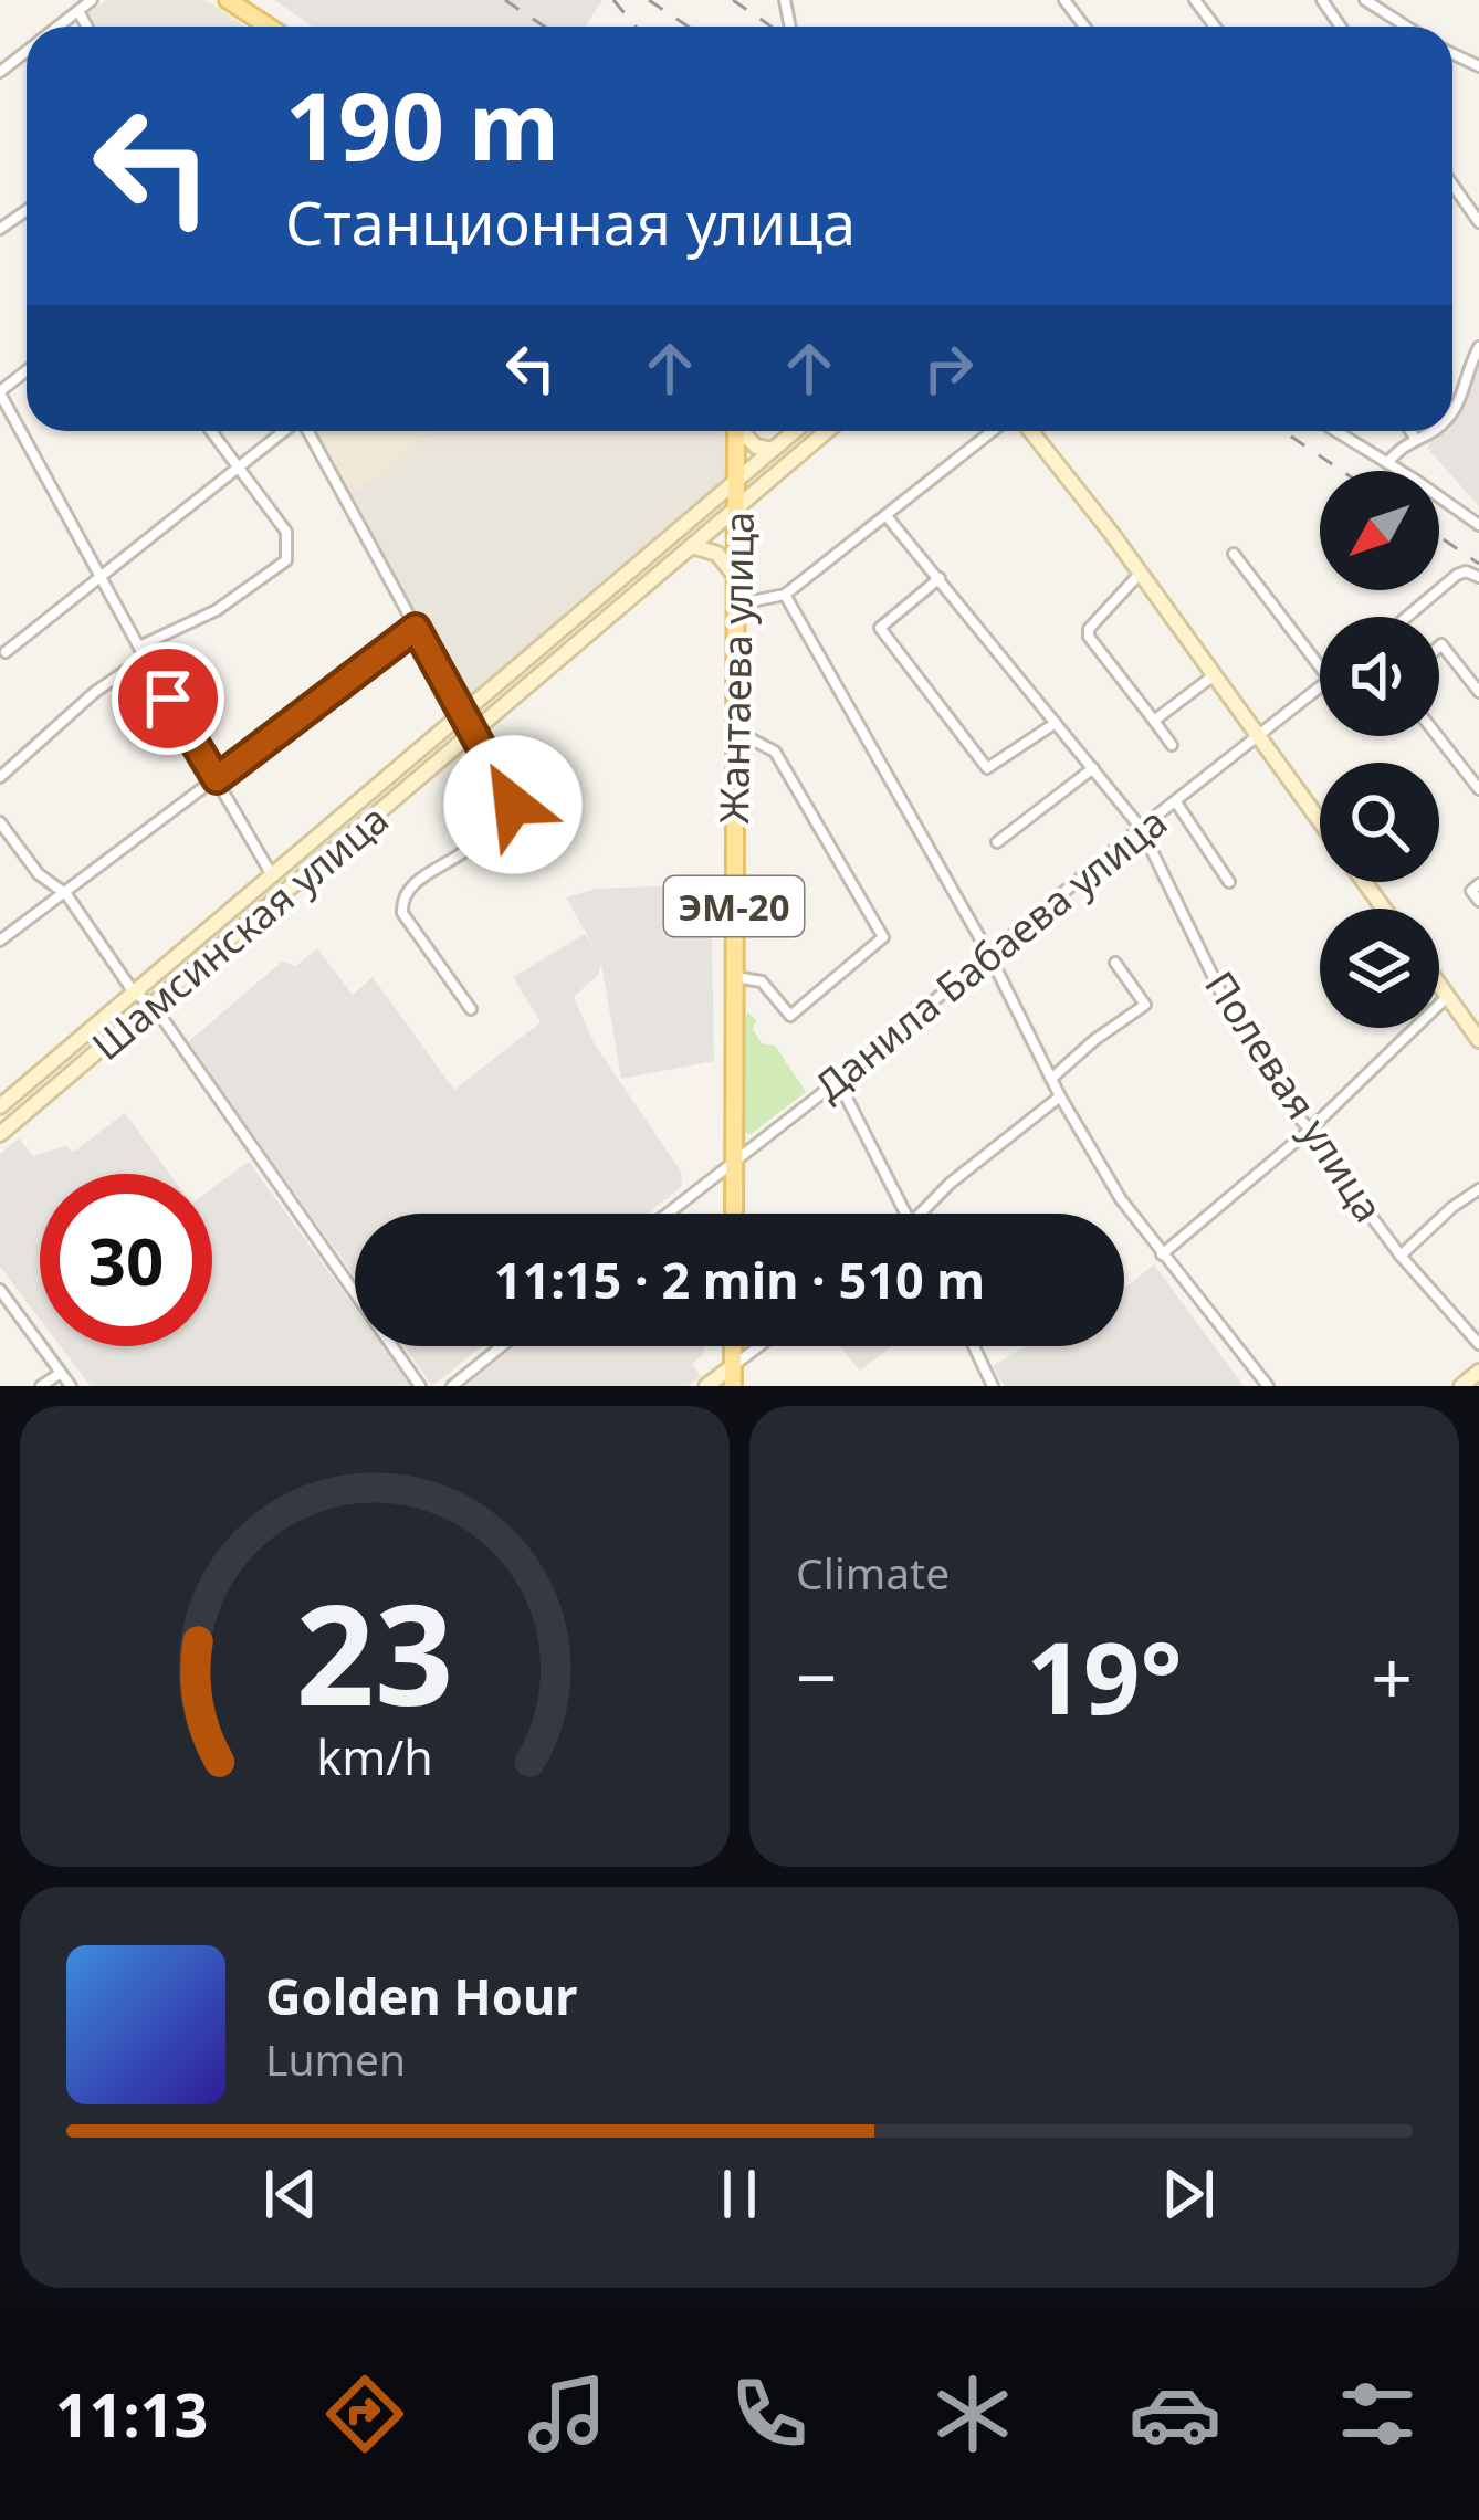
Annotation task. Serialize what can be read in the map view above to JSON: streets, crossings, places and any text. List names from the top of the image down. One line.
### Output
{"streets":{"main road":["Жантаева улица","ЭМ-20","Шамсинская улица"],"street":["Данила Бабаева улица","Полевая улица"]},"crossings":[["Жантаева улица","Шамсинская улица"],["Жантаева улица","Данила Бабаева улица"],["Данила Бабаева улица","Полевая улица"]],"north":"bottom left","page":{"turn":["190 m","Станционная улица"],"limit":"30","trip":"11:15 · 2 min · 510 m","tile":"Climate","heat":["−","19°","+"],"song":["Golden Hour","Lumen"],"tabs":"11:13","gauge":["23","km/h"]}}
